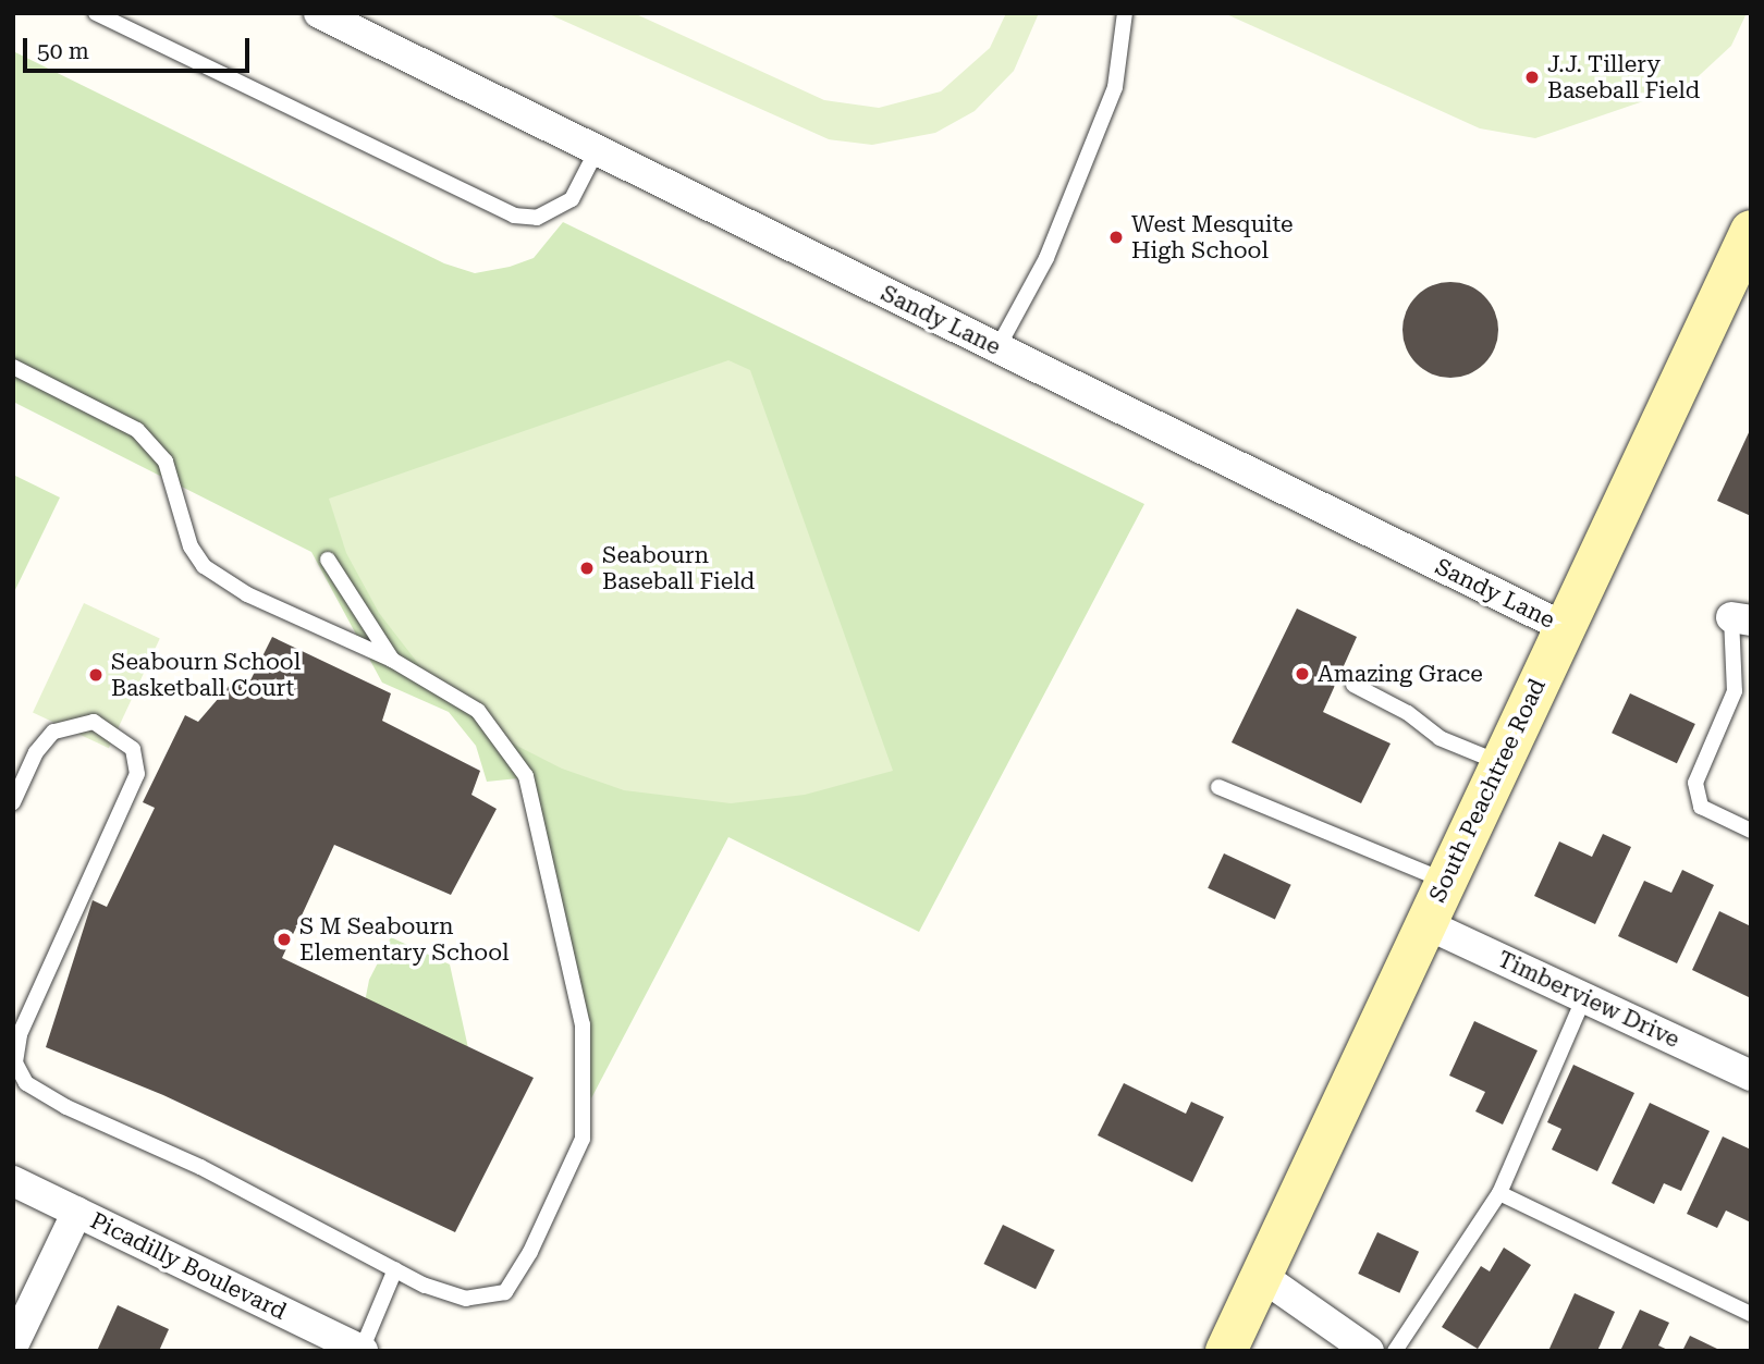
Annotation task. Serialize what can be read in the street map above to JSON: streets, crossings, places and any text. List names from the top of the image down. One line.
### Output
{"streets":{"main road":["South Peachtree Road"],"street":["Sandy Lane","Timberview Drive","Picadilly Boulevard"]},"crossings":[["Sandy Lane","South Peachtree Road"],["South Peachtree Road","Timberview Drive"]],"places":["J.J. Tillery Baseball Field","West Mesquite High School","Seabourn Baseball Field","Amazing Grace","Seabourn School Basketball Court","S M Seabourn Elementary School"],"scale_bar":"50 m"}
